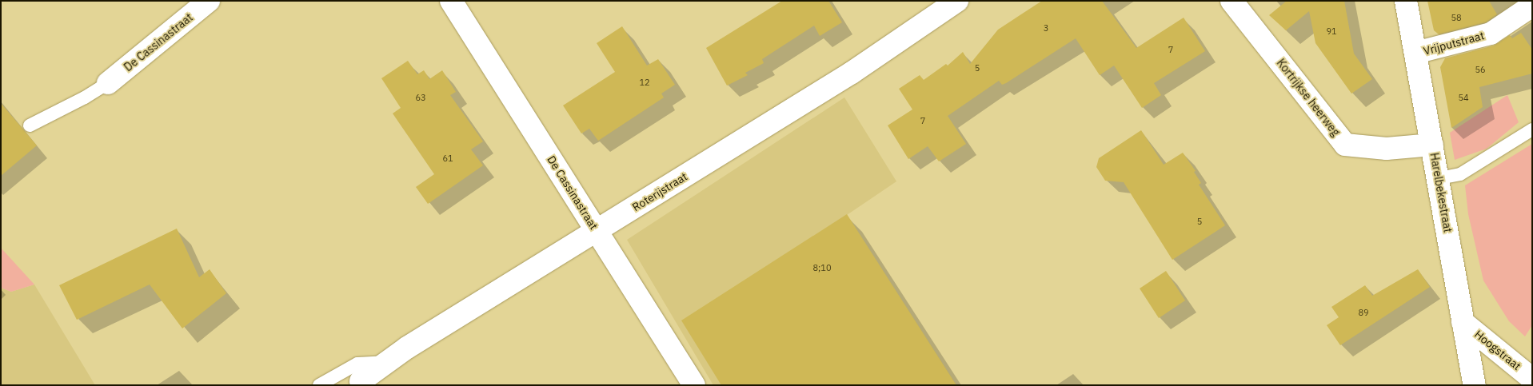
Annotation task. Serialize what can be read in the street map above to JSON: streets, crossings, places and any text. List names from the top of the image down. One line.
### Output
{"streets":{"street":["De Cassinastraat","Vrijputstraat","Kortrijkse heerweg","Roterijstraat","Harelbekestraat","Hoogstraat"]},"crossings":[["De Cassinastraat","Roterijstraat"],["Vrijputstraat","Harelbekestraat"],["Kortrijkse heerweg","Harelbekestraat"],["Harelbekestraat","Hoogstraat"]],"house_numbers":["58","3","91","7","5","56","12","63","54","7","61","5","8;10","89"]}
